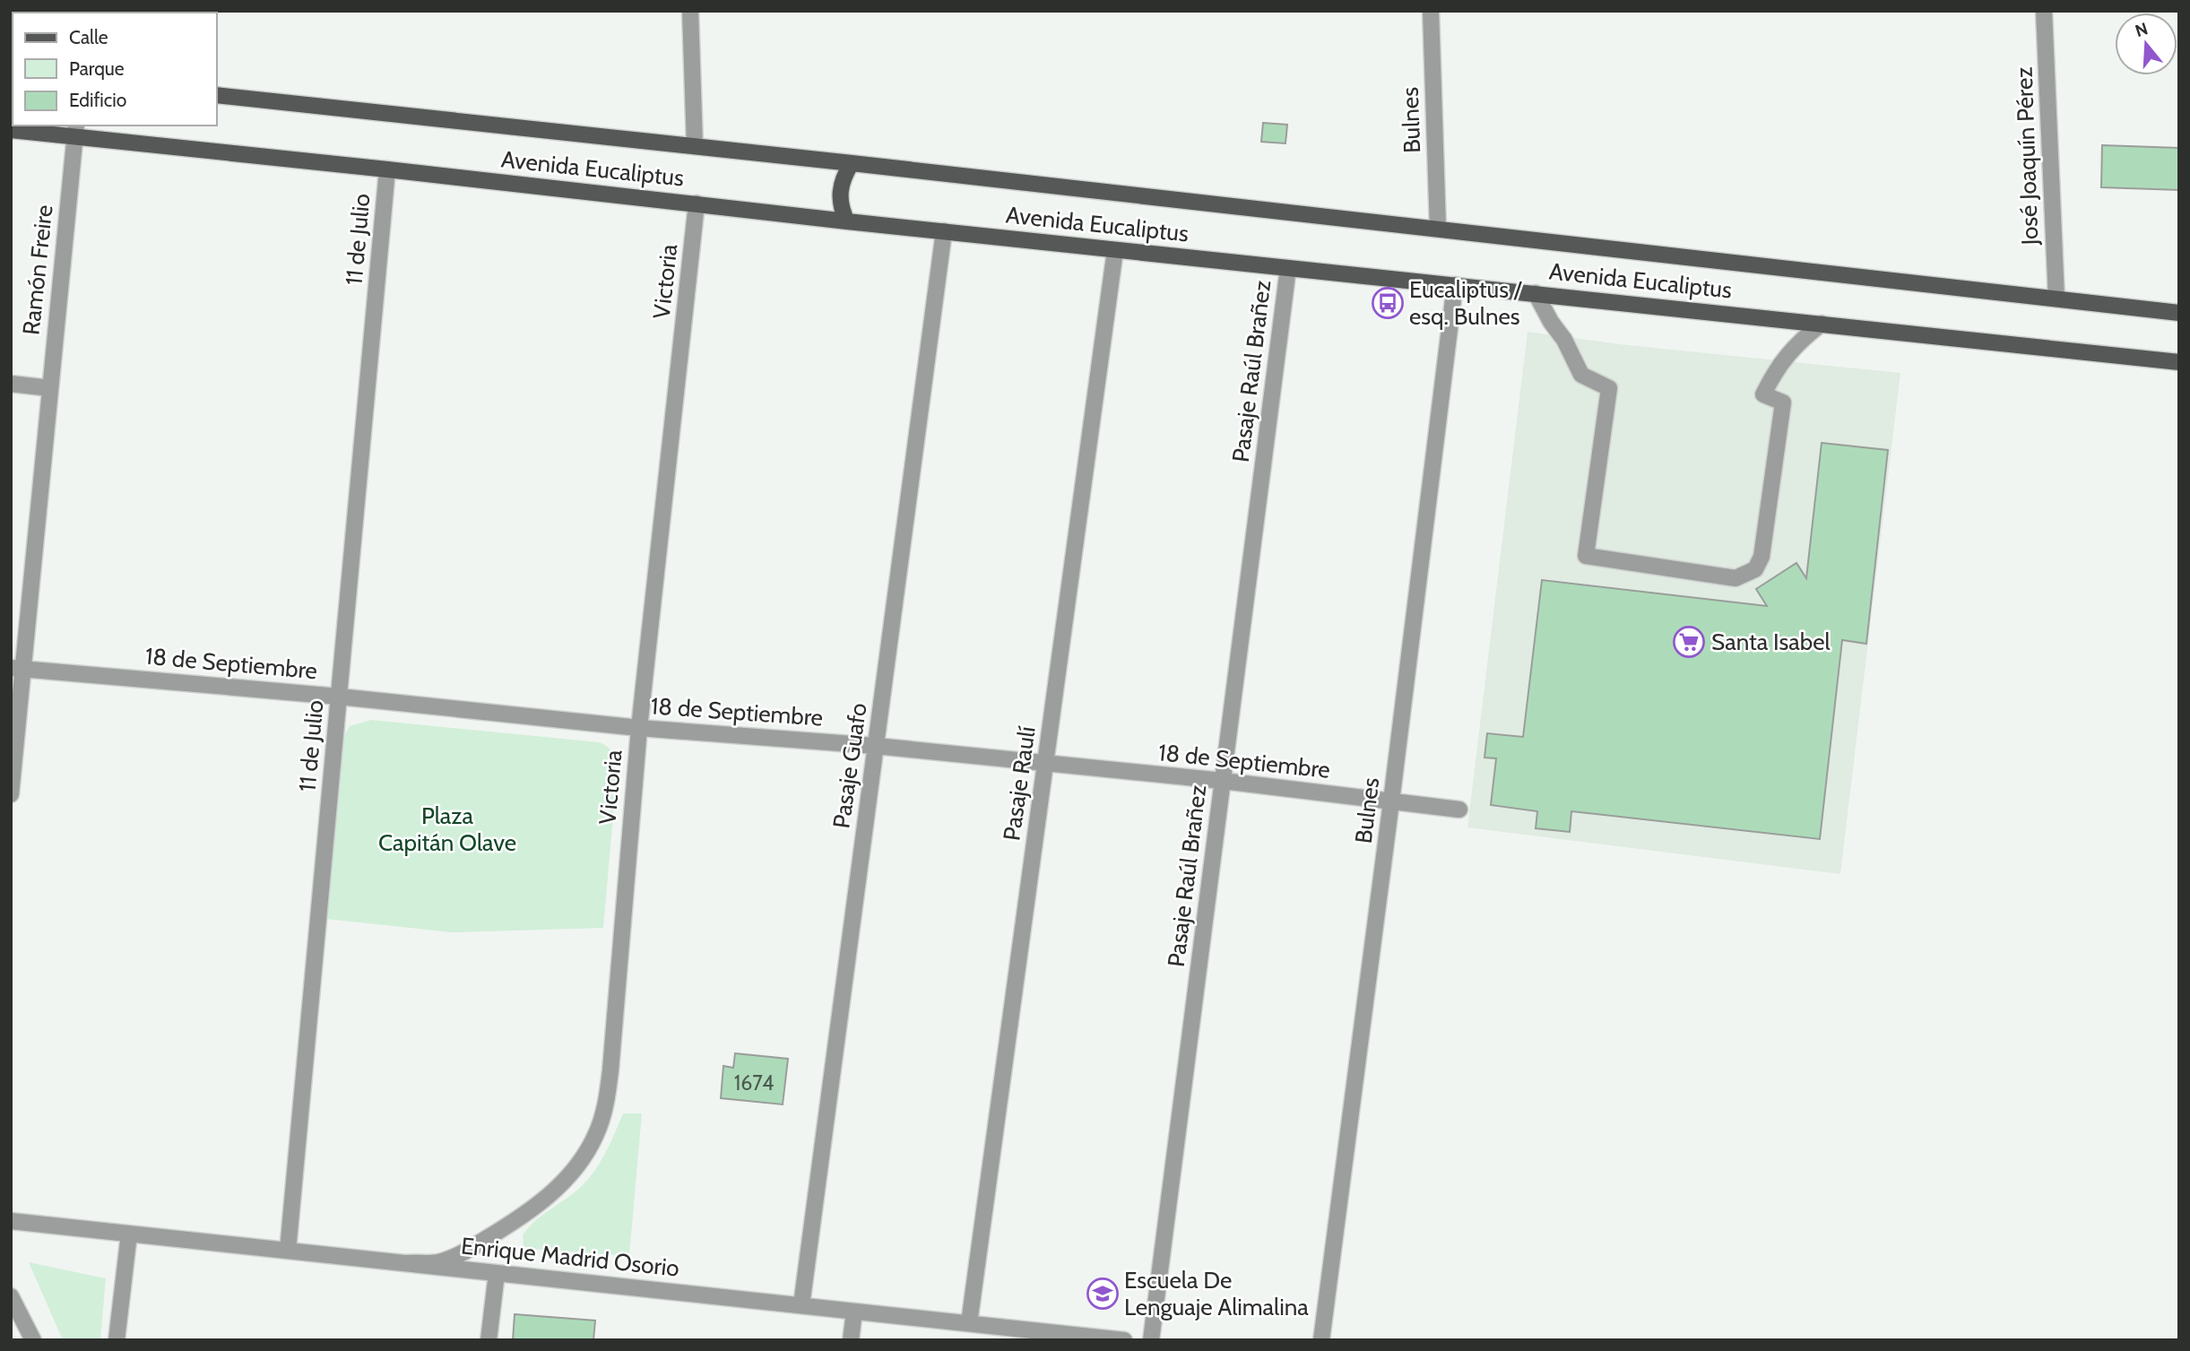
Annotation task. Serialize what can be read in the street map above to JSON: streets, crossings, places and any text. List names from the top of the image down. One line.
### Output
{"streets":{"main road":["Avenida Eucaliptus"],"street":["Bulnes","José Joaquín Pérez","11 de Julio","Ramón Freire","Victoria","Pasaje Raúl Brañez","18 de Septiembre","Pasaje Guafo","Pasaje Raulí","Enrique Madrid Osorio"]},"crossings":[["Bulnes","Avenida Eucaliptus"],["Bulnes","18 de Septiembre"],["José Joaquín Pérez","Avenida Eucaliptus"],["Avenida Eucaliptus","11 de Julio"],["Avenida Eucaliptus","Ramón Freire"],["Avenida Eucaliptus","Victoria"],["Avenida Eucaliptus","Pasaje Raúl Brañez"],["Avenida Eucaliptus","Pasaje Guafo"],["Avenida Eucaliptus","Pasaje Raulí"],["11 de Julio","18 de Septiembre"],["11 de Julio","Enrique Madrid Osorio"],["Ramón Freire","18 de Septiembre"],["Victoria","18 de Septiembre"],["Victoria","Enrique Madrid Osorio"],["Pasaje Raúl Brañez","18 de Septiembre"],["18 de Septiembre","Pasaje Guafo"],["18 de Septiembre","Pasaje Raulí"],["Pasaje Guafo","Enrique Madrid Osorio"],["Pasaje Raulí","Enrique Madrid Osorio"]],"parks":["Plaza Capitán Olave"],"places":{"bus stop":["Eucaliptus / esq. Bulnes"],"supermarket":["Santa Isabel"],"school or university":["Escuela De Lenguaje Alimalina"]},"house_numbers":["1674"],"legend":["Calle","Parque","Edificio"],"north":"top"}
